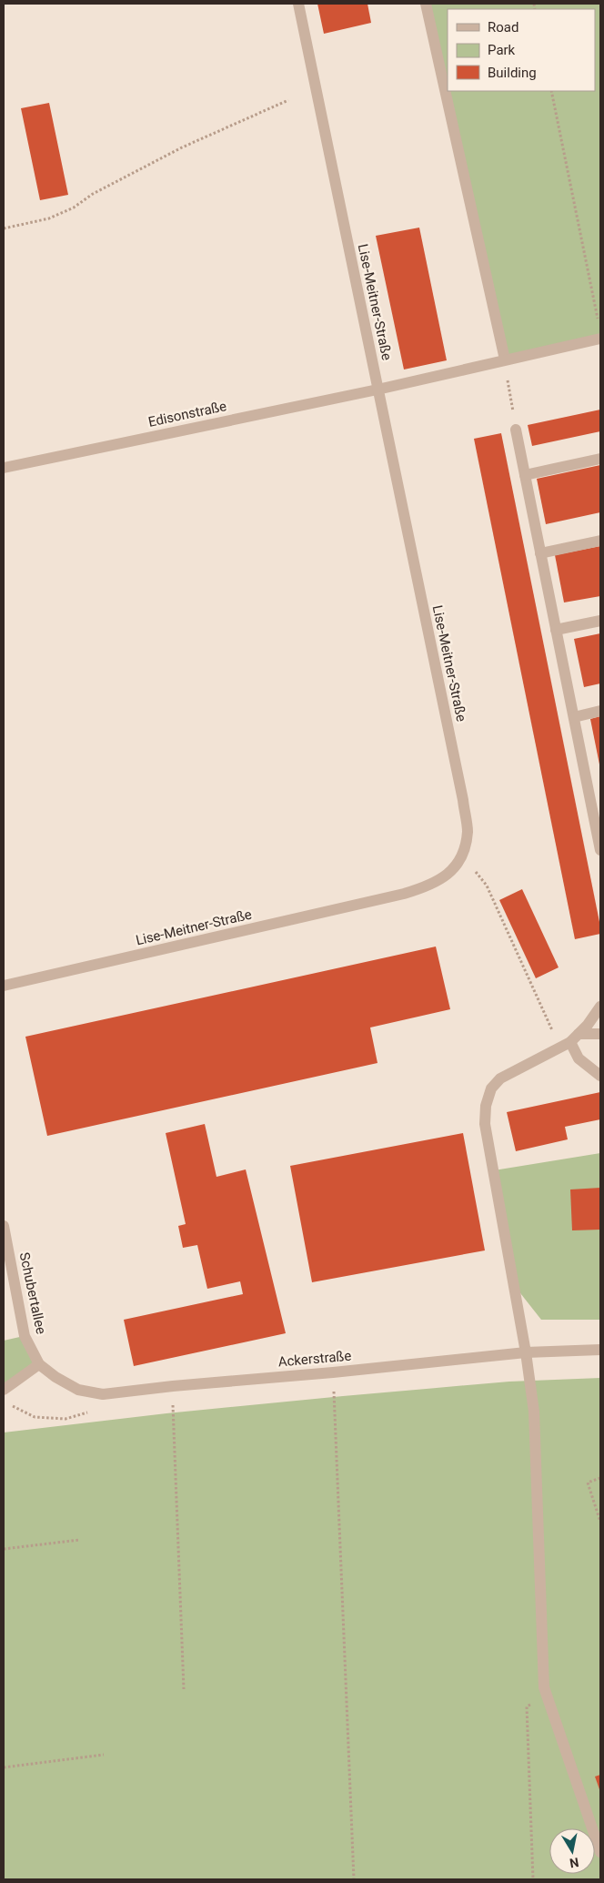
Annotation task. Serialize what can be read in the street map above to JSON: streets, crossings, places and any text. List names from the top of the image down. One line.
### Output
{"streets":{"street":["Lise-Meitner-Straße","Edisonstraße","Schubertallee","Ackerstraße"]},"crossings":[["Lise-Meitner-Straße","Edisonstraße"],["Schubertallee","Ackerstraße"]],"legend":["Road","Park","Building"],"north":"bottom"}
